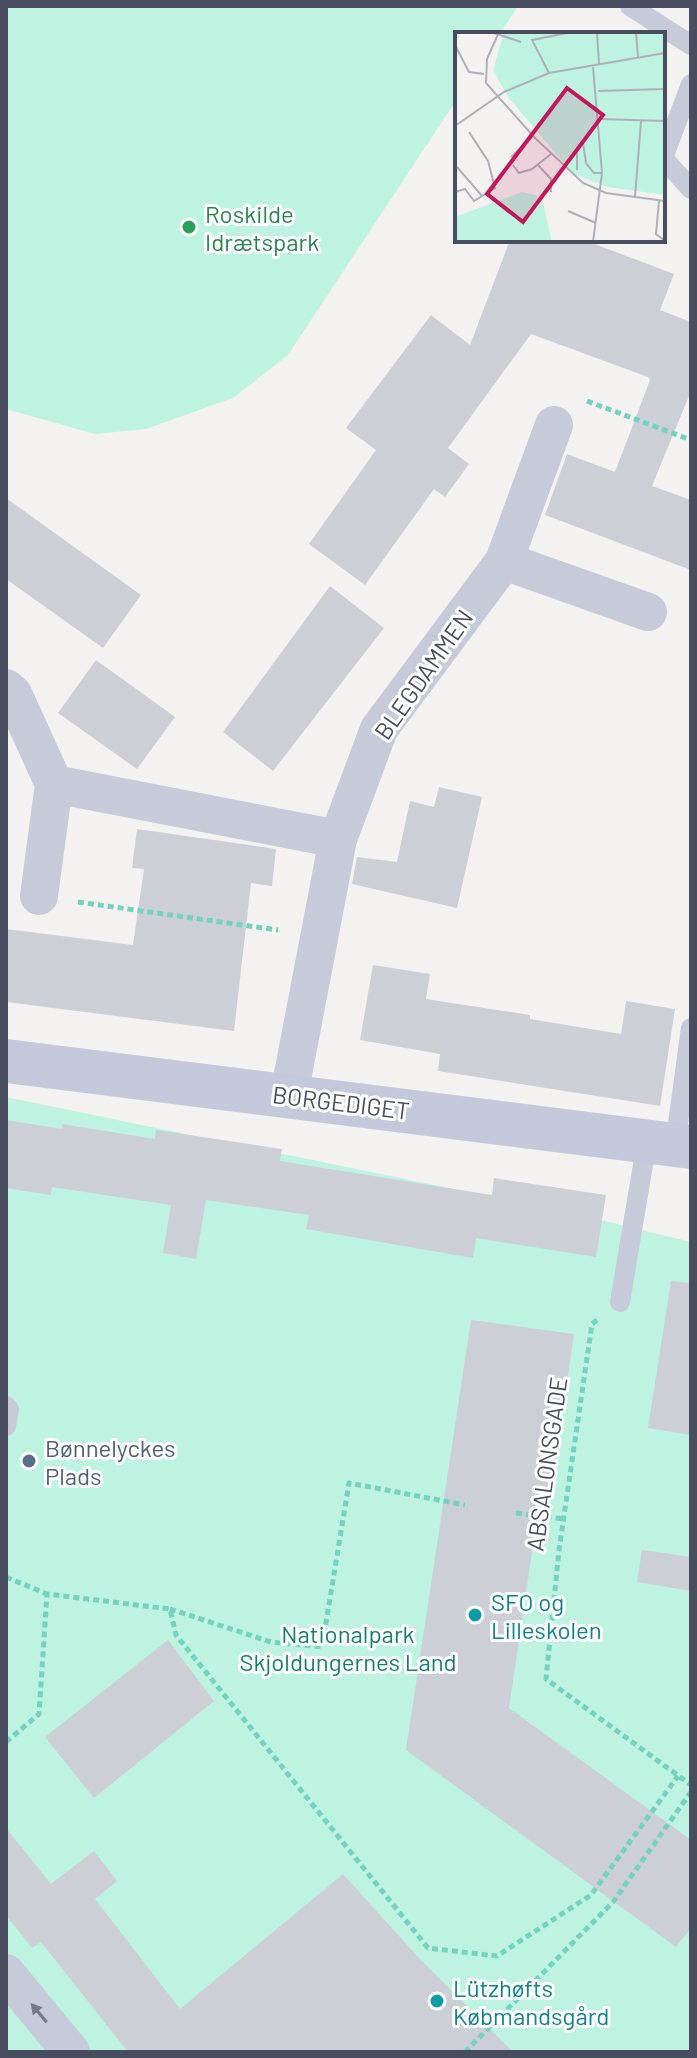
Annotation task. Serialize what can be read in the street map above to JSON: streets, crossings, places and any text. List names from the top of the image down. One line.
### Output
{"streets":{"main road":["BORGEDIGET"],"street":["BLEGDAMMEN"],"path":["ABSALONSGADE"]},"crossings":[["BLEGDAMMEN","BORGEDIGET"]],"parks":["Nationalpark Skjoldungernes Land"],"places":["Roskilde Idrætspark","Bønnelyckes Plads","SFO og Lilleskolen","Lützhøfts Købmandsgård"]}
